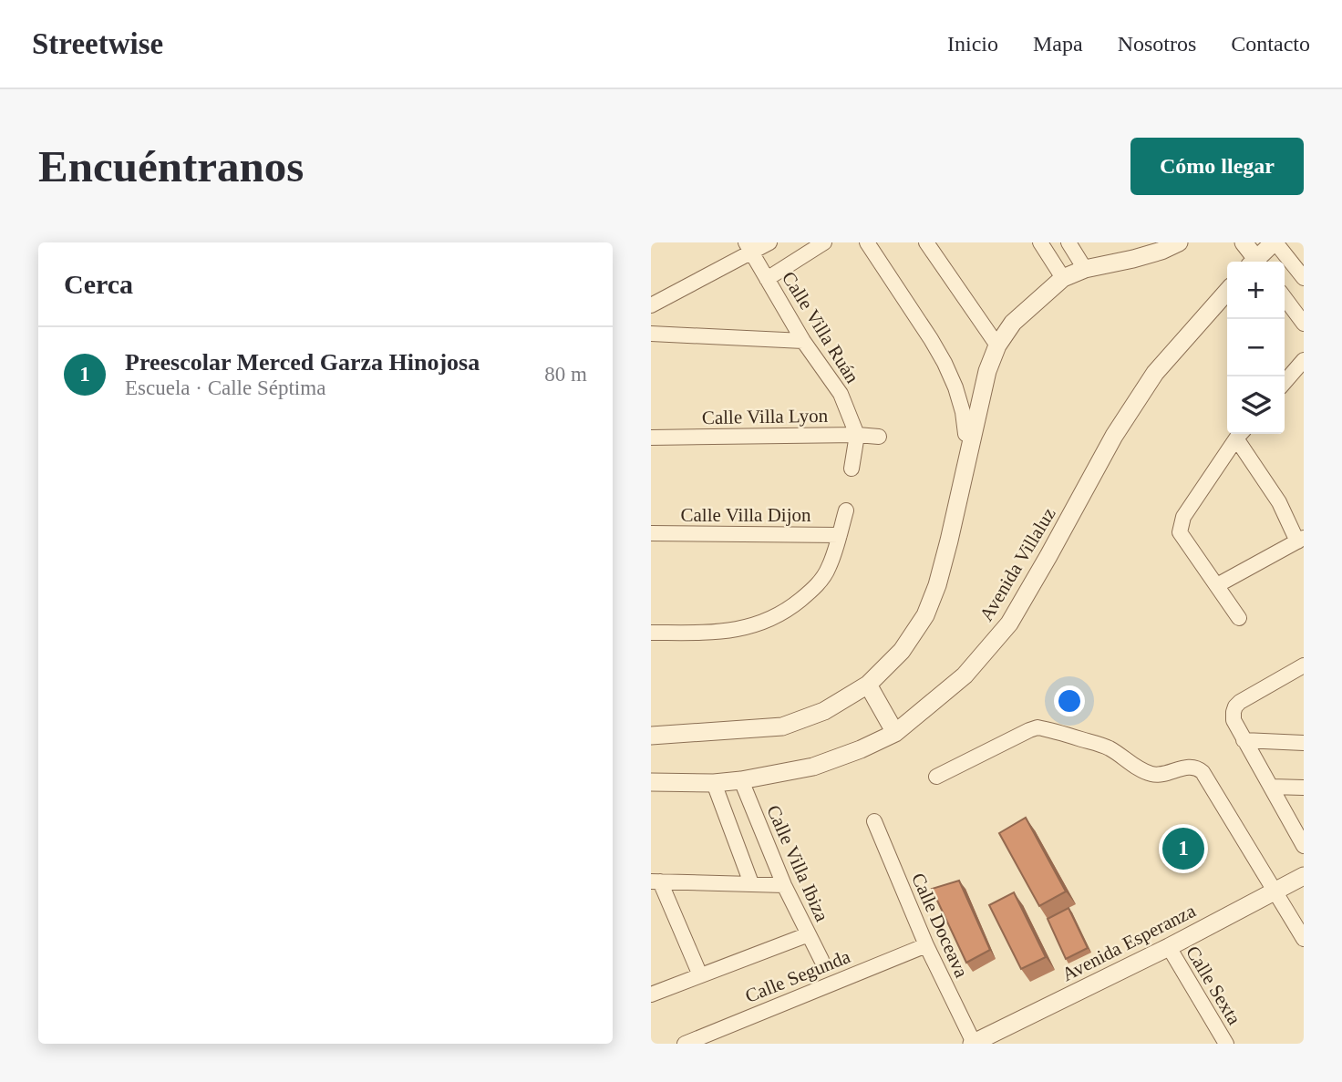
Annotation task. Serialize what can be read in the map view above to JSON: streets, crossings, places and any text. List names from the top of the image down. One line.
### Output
{"streets":{"street":["Calle Villa Ruán","Calle Villa Lyon","Calle Villa Dijon","Avenida Villaluz","Calle Villa Ibiza","Calle Doceava","Avenida Esperanza","Calle Segunda","Calle Sexta"]},"crossings":[["Calle Villa Ruán","Calle Villa Lyon"],["Avenida Villaluz","Calle Villa Ibiza"],["Calle Doceava","Avenida Esperanza"],["Calle Doceava","Calle Segunda"],["Avenida Esperanza","Calle Sexta"]],"page":{"header":"Streetwise","nav":["Inicio","Mapa","Nosotros","Contacto"],"buttons":"Cómo llegar","title":"Encuéntranos","heading":"Cerca","map_buttons":["+","−"],"list":[{"mark":"1","name":"Preescolar Merced Garza Hinojosa","note":"Escuela · Calle Séptima","value":"80 m"}],"pins":"1"}}
